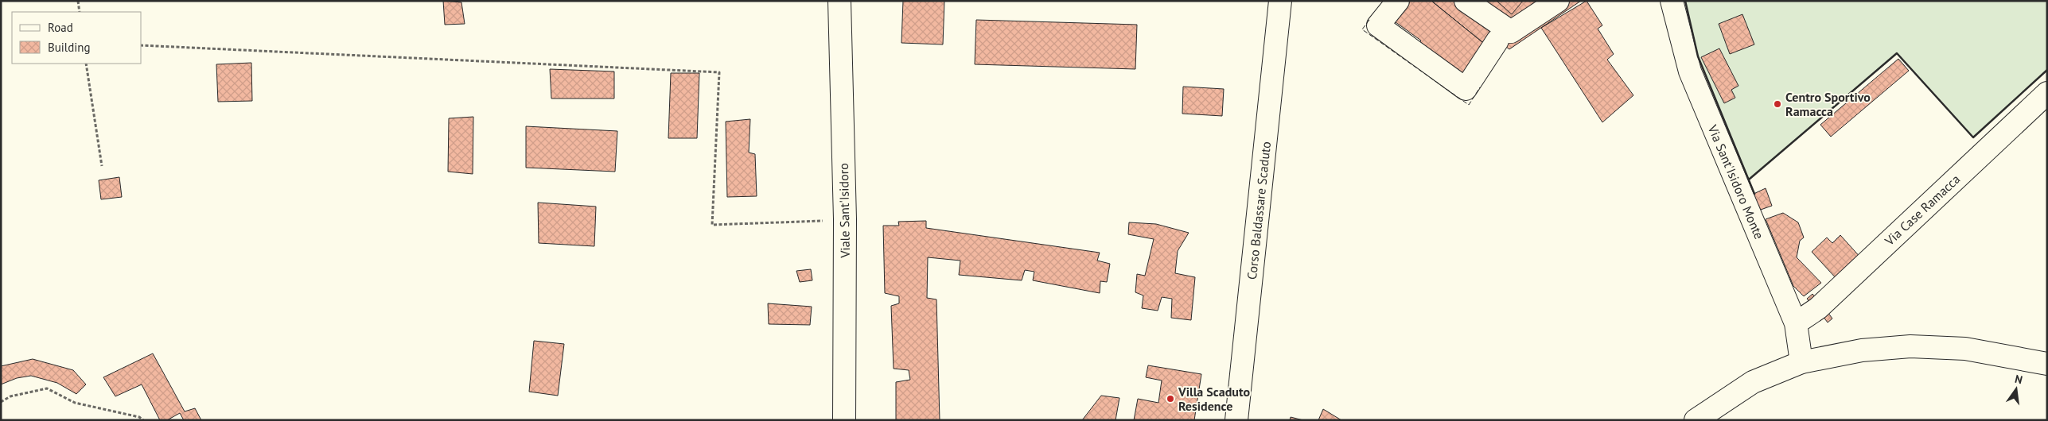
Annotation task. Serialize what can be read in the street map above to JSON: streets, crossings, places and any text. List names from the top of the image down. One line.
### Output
{"streets":{"street":["Via Sant'Isidoro Monte","Via Case Ramacca","Viale Sant'Isidoro","Corso Baldassare Scaduto"]},"crossings":[["Via Sant'Isidoro Monte","Via Case Ramacca"]],"places":["Centro Sportivo Ramacca","Villa Scaduto Residence"],"legend":["Road","Building"],"north":"top"}
